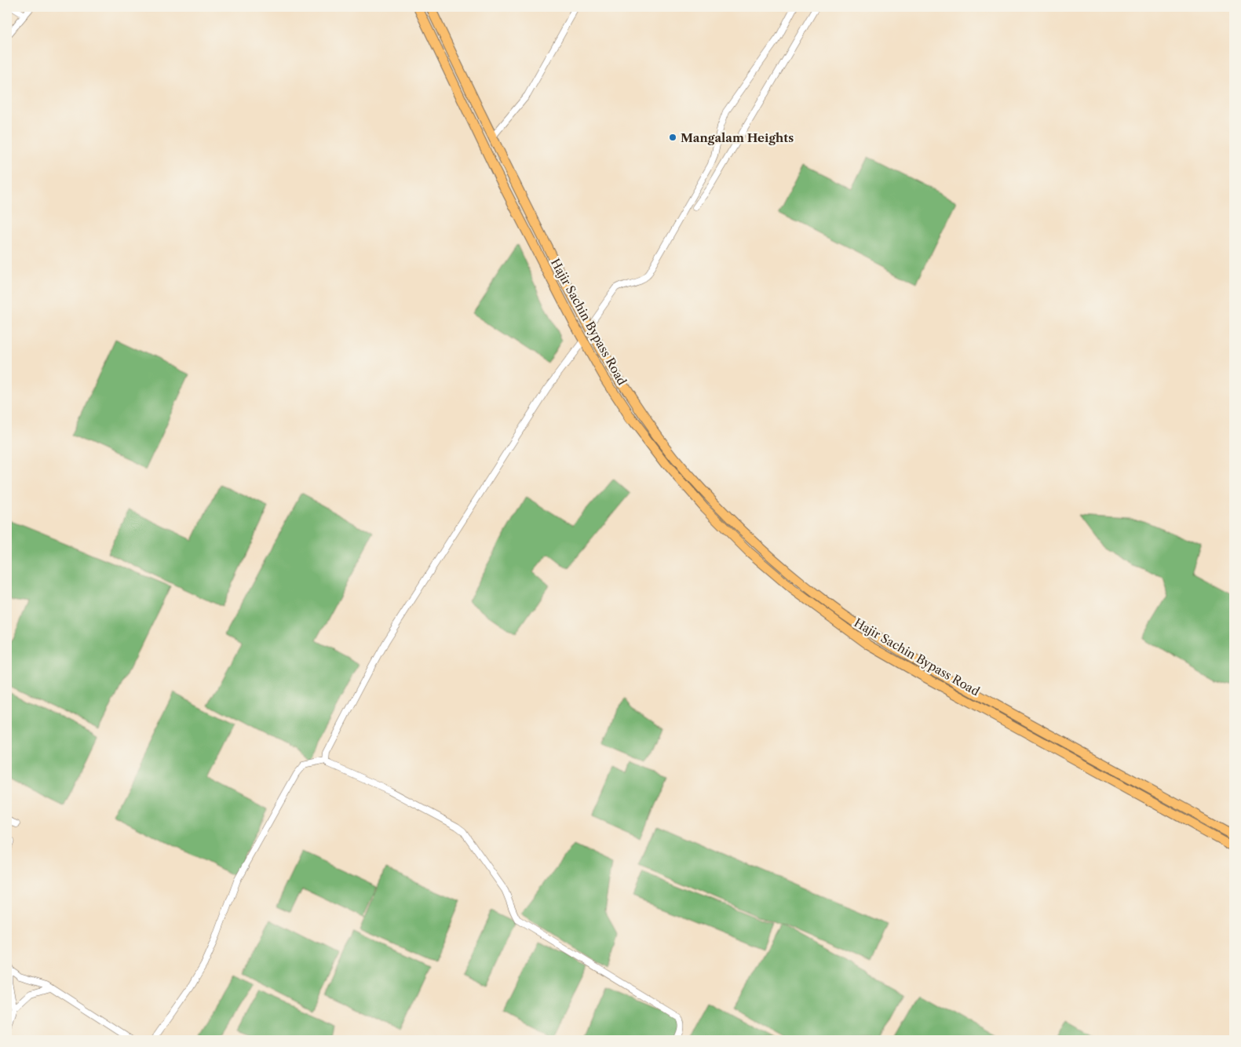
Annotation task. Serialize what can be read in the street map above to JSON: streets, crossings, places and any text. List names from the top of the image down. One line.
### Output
{"streets":{"highway":["Hajir Sachin Bypass Road"]},"places":["Mangalam Heights"]}
